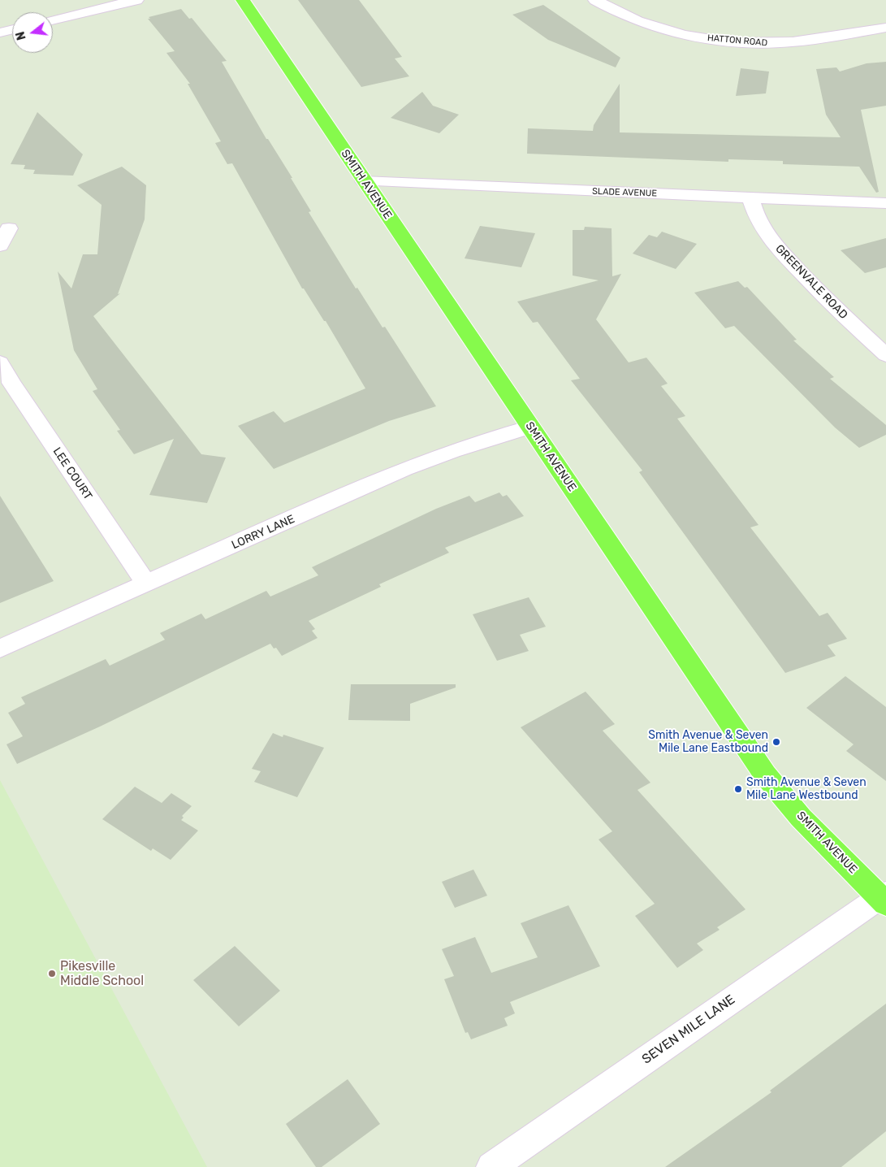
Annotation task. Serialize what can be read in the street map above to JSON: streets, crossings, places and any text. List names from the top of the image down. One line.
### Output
{"streets":{"main road":["SMITH AVENUE"],"street":["HATTON ROAD","SLADE AVENUE","GREENVALE ROAD","LEE COURT","LORRY LANE","SEVEN MILE LANE"]},"crossings":[["SMITH AVENUE","SLADE AVENUE"],["SMITH AVENUE","LORRY LANE"],["SMITH AVENUE","SEVEN MILE LANE"],["SLADE AVENUE","GREENVALE ROAD"],["LEE COURT","LORRY LANE"]],"places":["Smith Avenue & Seven Mile Lane Eastbound","Smith Avenue & Seven Mile Lane Westbound","Pikesville Middle School"],"north":"left"}
